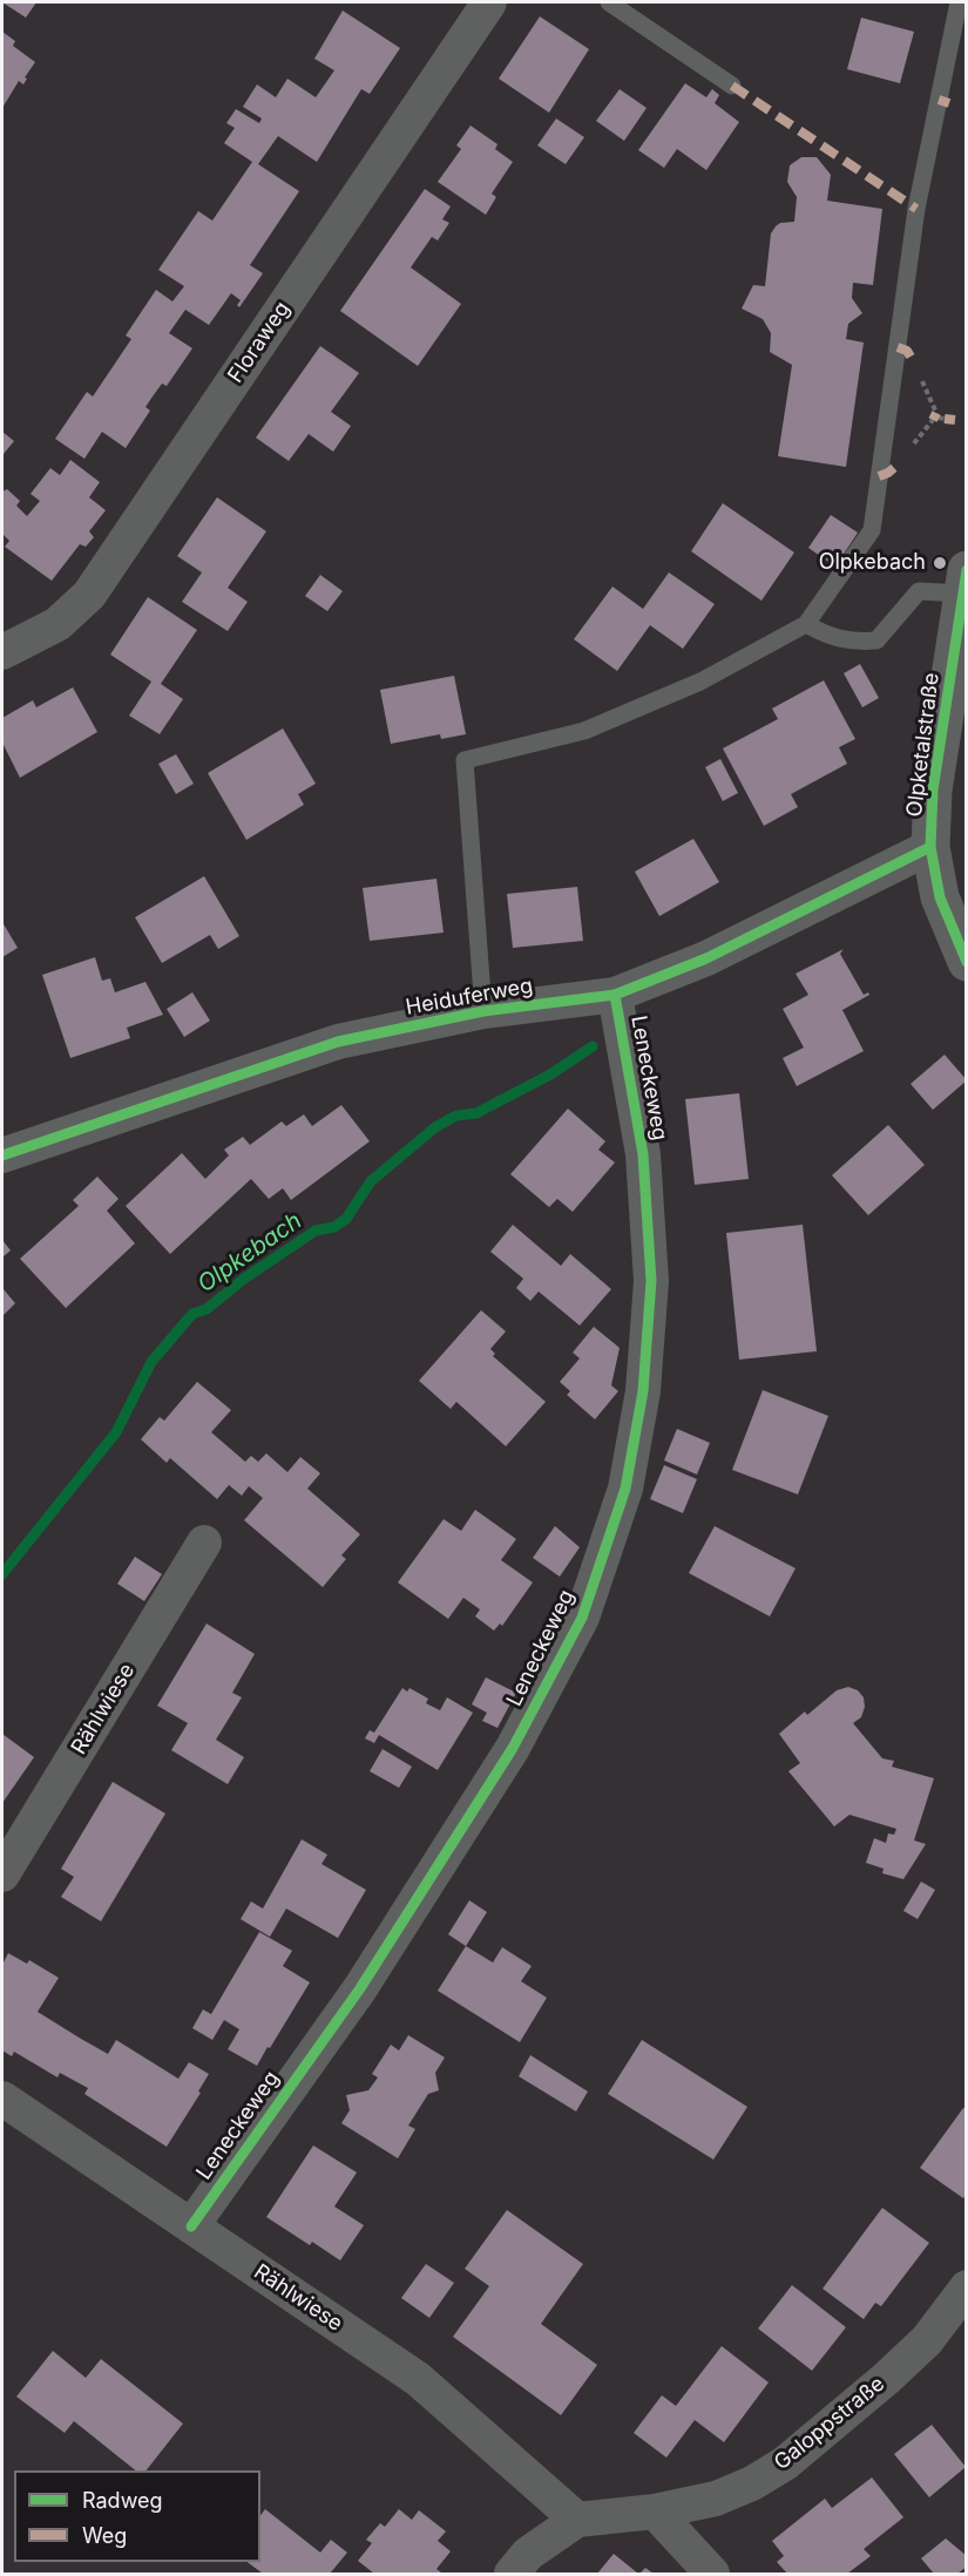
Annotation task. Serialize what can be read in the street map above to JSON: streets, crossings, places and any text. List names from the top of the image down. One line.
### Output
{"streets":{"street":["Floraweg","Olpketalstraße","Heiduferweg","Leneckeweg","Rählwiese","Galoppstraße"]},"crossings":[["Olpketalstraße","Heiduferweg"],["Heiduferweg","Leneckeweg"],["Leneckeweg","Rählwiese"],["Rählwiese","Galoppstraße"]],"water":["Olpkebach"],"places":["Olpkebach"],"legend":["Radweg","Weg"]}
